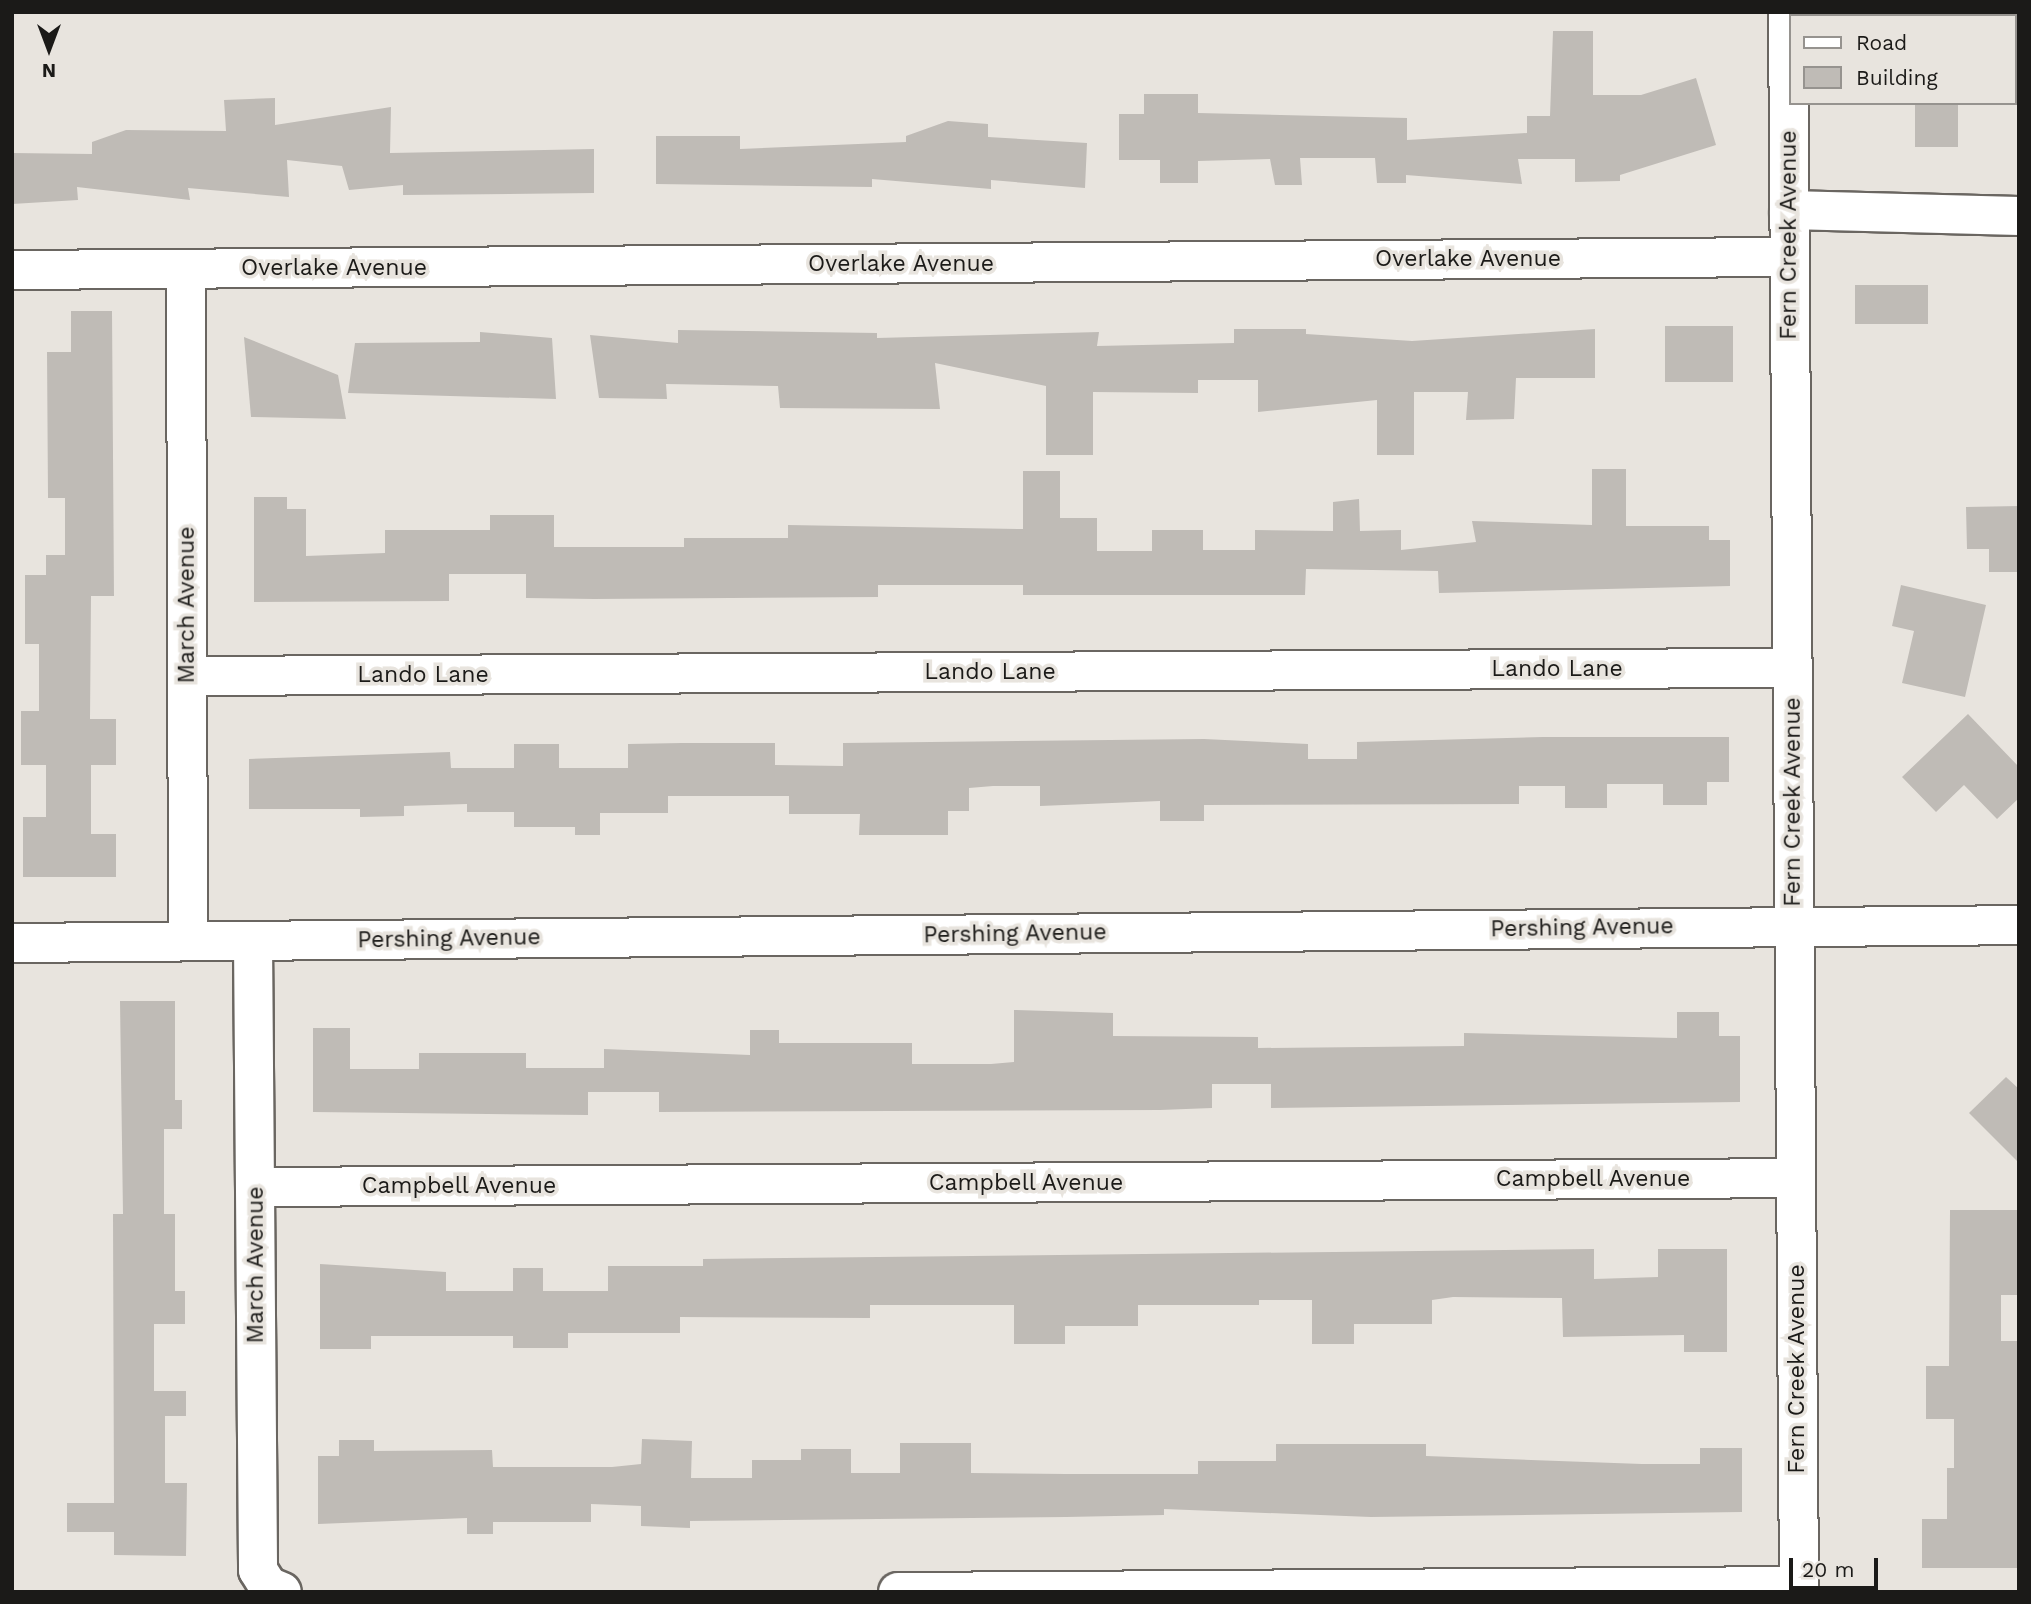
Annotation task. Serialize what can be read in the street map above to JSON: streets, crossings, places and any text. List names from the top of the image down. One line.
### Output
{"streets":{"street":["Fern Creek Avenue","Overlake Avenue","March Avenue","Lando Lane","Pershing Avenue","Campbell Avenue"]},"crossings":[["Fern Creek Avenue","Overlake Avenue"],["Fern Creek Avenue","Lando Lane"],["Fern Creek Avenue","Pershing Avenue"],["Fern Creek Avenue","Campbell Avenue"],["Overlake Avenue","March Avenue"],["March Avenue","Lando Lane"],["March Avenue","Pershing Avenue"],["March Avenue","Campbell Avenue"]],"legend":["Road","Building"],"scale_bar":"20 m","north":"bottom"}
